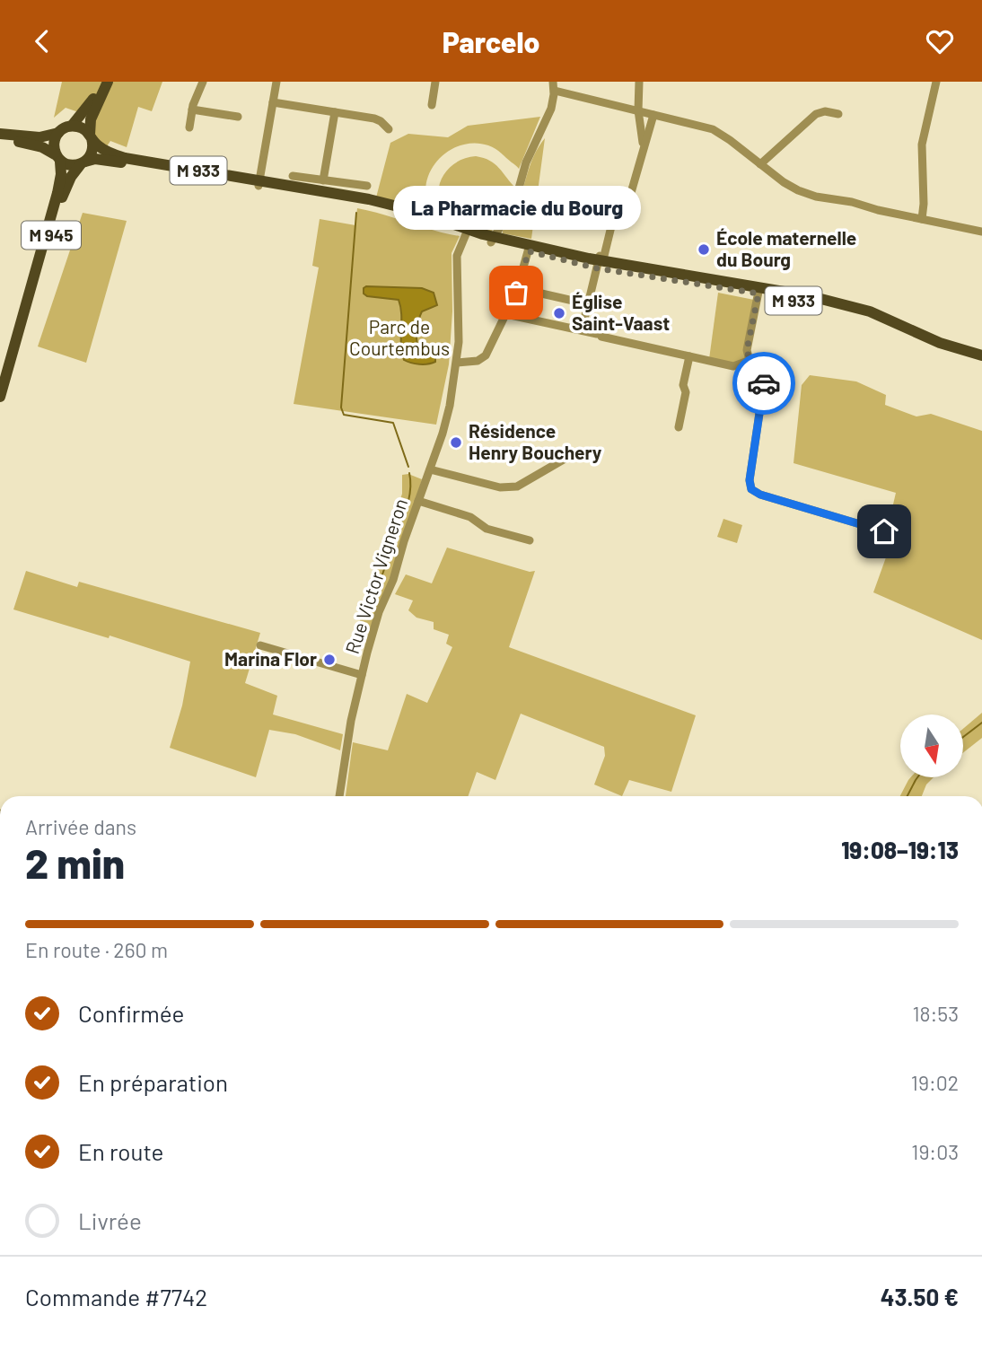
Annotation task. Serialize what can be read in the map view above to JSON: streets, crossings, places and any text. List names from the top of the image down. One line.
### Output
{"streets":{"main road":["M 933","M 945"],"street":["Rue Victor Vigneron"]},"crossings":[["M 933","M 945"],["M 933","Rue Victor Vigneron"]],"parks":["Parc de Courtembus"],"places":["École maternelle du Bourg","La Pharmacie du Bourg","Église Saint-Vaast","Résidence Henry Bouchery","Marina Flor"],"north":"bottom","page":{"header":"Parcelo","bubble":"La Pharmacie du Bourg","heading":["2 min","Arrivée dans","19:08–19:13"],"panel":["Commande #7742","43.50 €"],"bar":"En route · 260 m","list":[["Confirmée","18:53"],["En préparation","19:02"],["En route","19:03"],"Livrée"]}}
